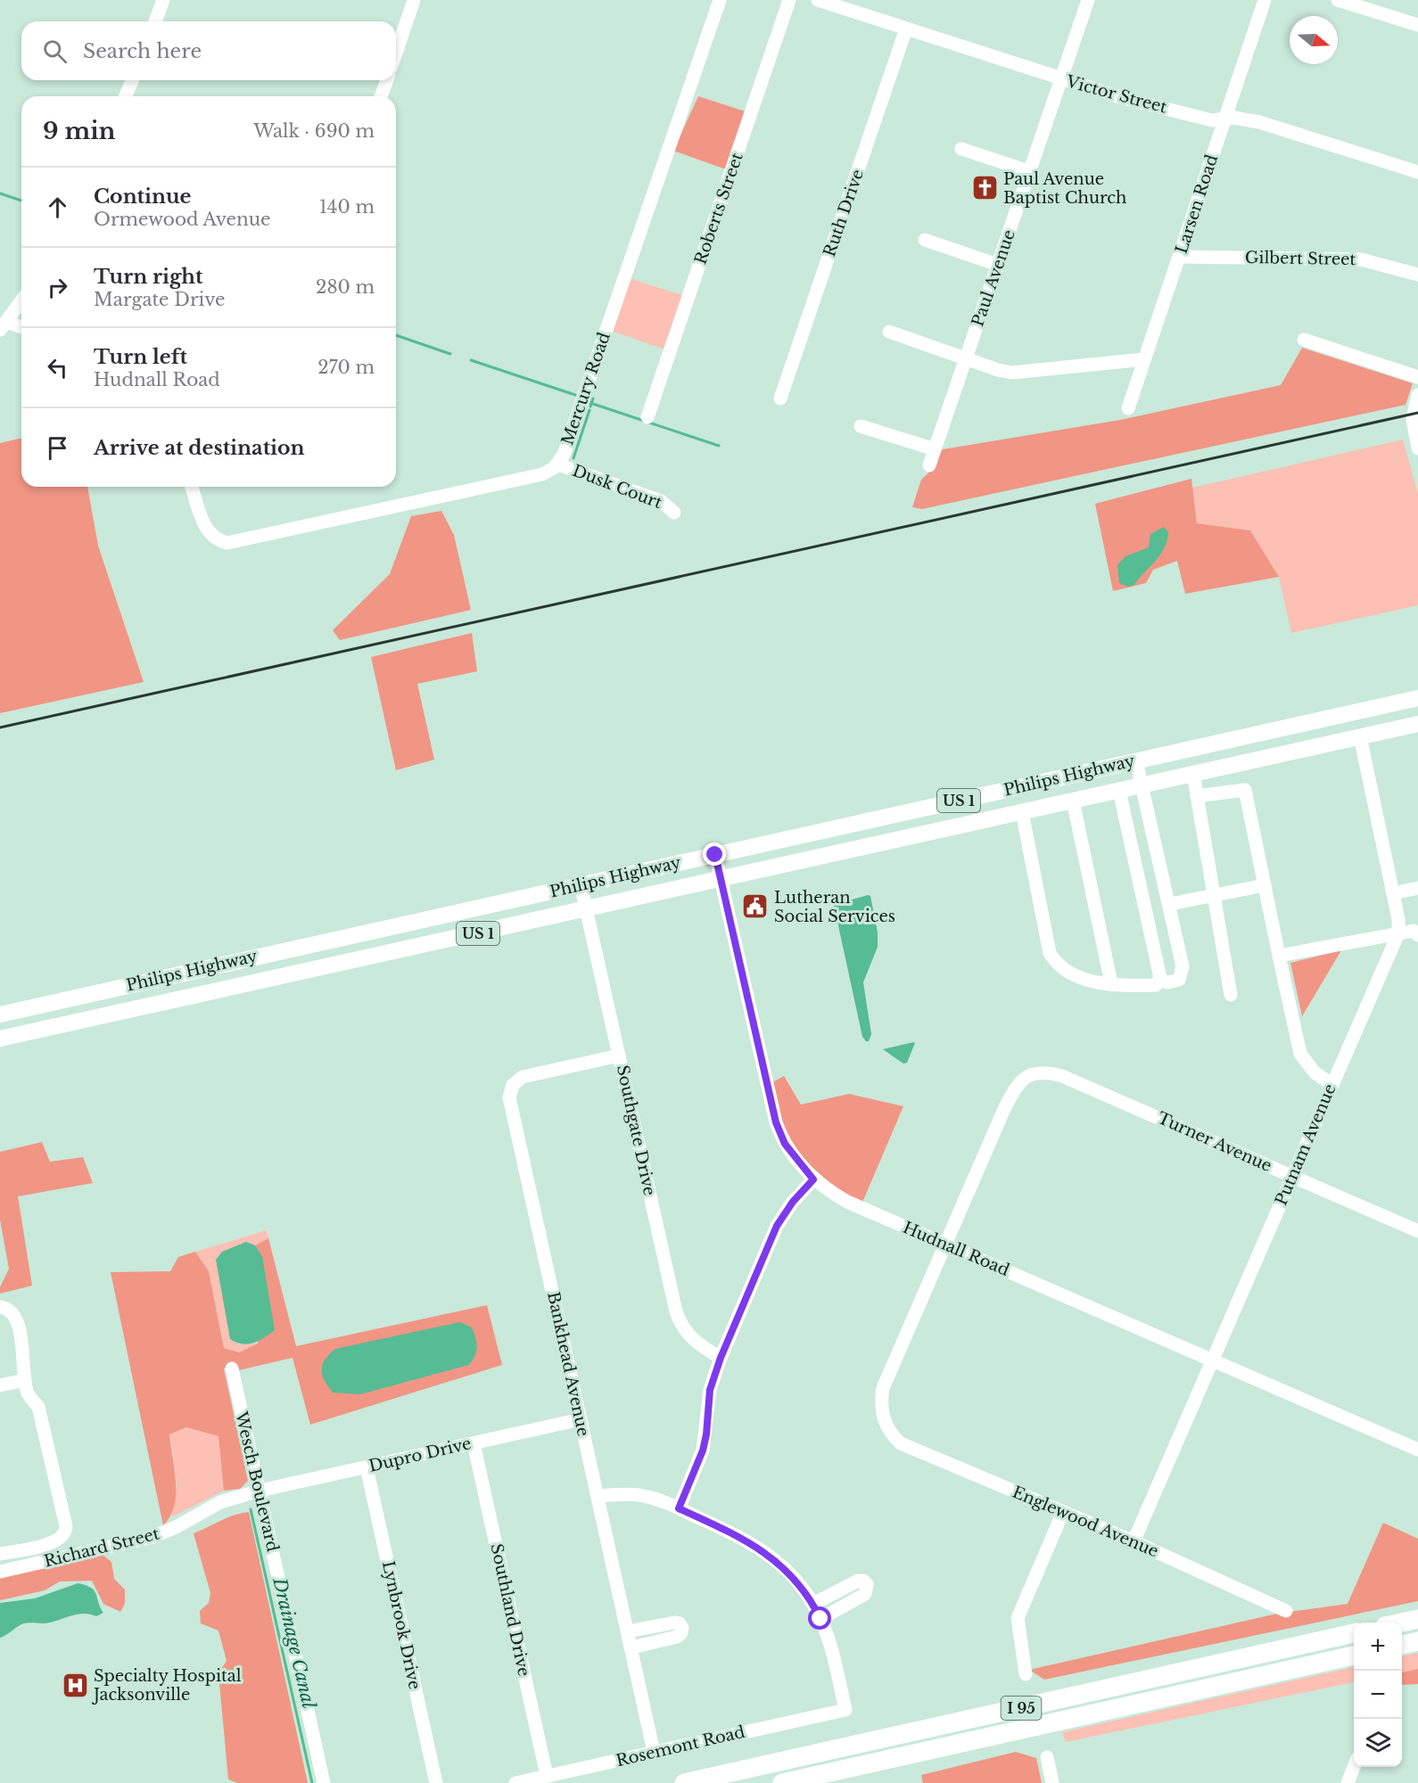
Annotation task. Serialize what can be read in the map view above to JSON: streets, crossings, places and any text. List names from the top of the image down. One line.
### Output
{"streets":{"highway":["I 95"],"main road":["Philips Highway","US 1"],"street":["Victor Street","Larsen Road","Roberts Street","Ruth Drive","Gilbert Street","Paul Avenue","Mercury Road","Dusk Court","Southgate Drive","Turner Avenue","Putnam Avenue","Hudnall Road","Bankhead Avenue","Dupro Drive","Wesch Boulevard","Englewood Avenue","Richard Street","Southland Drive","Lynbrook Drive","Rosemont Road"]},"crossings":[["Victor Street","Larsen Road"],["Victor Street","Ruth Drive"],["Victor Street","Paul Avenue"],["Larsen Road","Gilbert Street"],["Mercury Road","Dusk Court"],["Philips Highway","Southgate Drive"],["Philips Highway","Putnam Avenue"],["Philips Highway","Hudnall Road"],["Southgate Drive","Bankhead Avenue"],["Turner Avenue","Putnam Avenue"],["Turner Avenue","Hudnall Road"],["Turner Avenue","Englewood Avenue"],["Putnam Avenue","Hudnall Road"],["Putnam Avenue","Englewood Avenue"],["Hudnall Road","Englewood Avenue"],["Bankhead Avenue","Dupro Drive"],["Bankhead Avenue","Rosemont Road"],["Dupro Drive","Wesch Boulevard"],["Dupro Drive","Richard Street"],["Dupro Drive","Southland Drive"],["Dupro Drive","Lynbrook Drive"],["Wesch Boulevard","Richard Street"],["Southland Drive","Rosemont Road"]],"water":["Drainage Canal"],"places":{"church":["Paul Avenue Baptist Church"],"public building":["Lutheran Social Services"],"hospital":["Specialty Hospital Jacksonville"]},"north":"right","page":{"search":"Search here","heading":["9 min","Walk · 690 m"],"list":[["Continue","Ormewood Avenue","140 m"],["Turn right","Margate Drive","280 m"],["Turn left","Hudnall Road","270 m"],"Arrive at destination"],"map_buttons":["+","−"]}}
